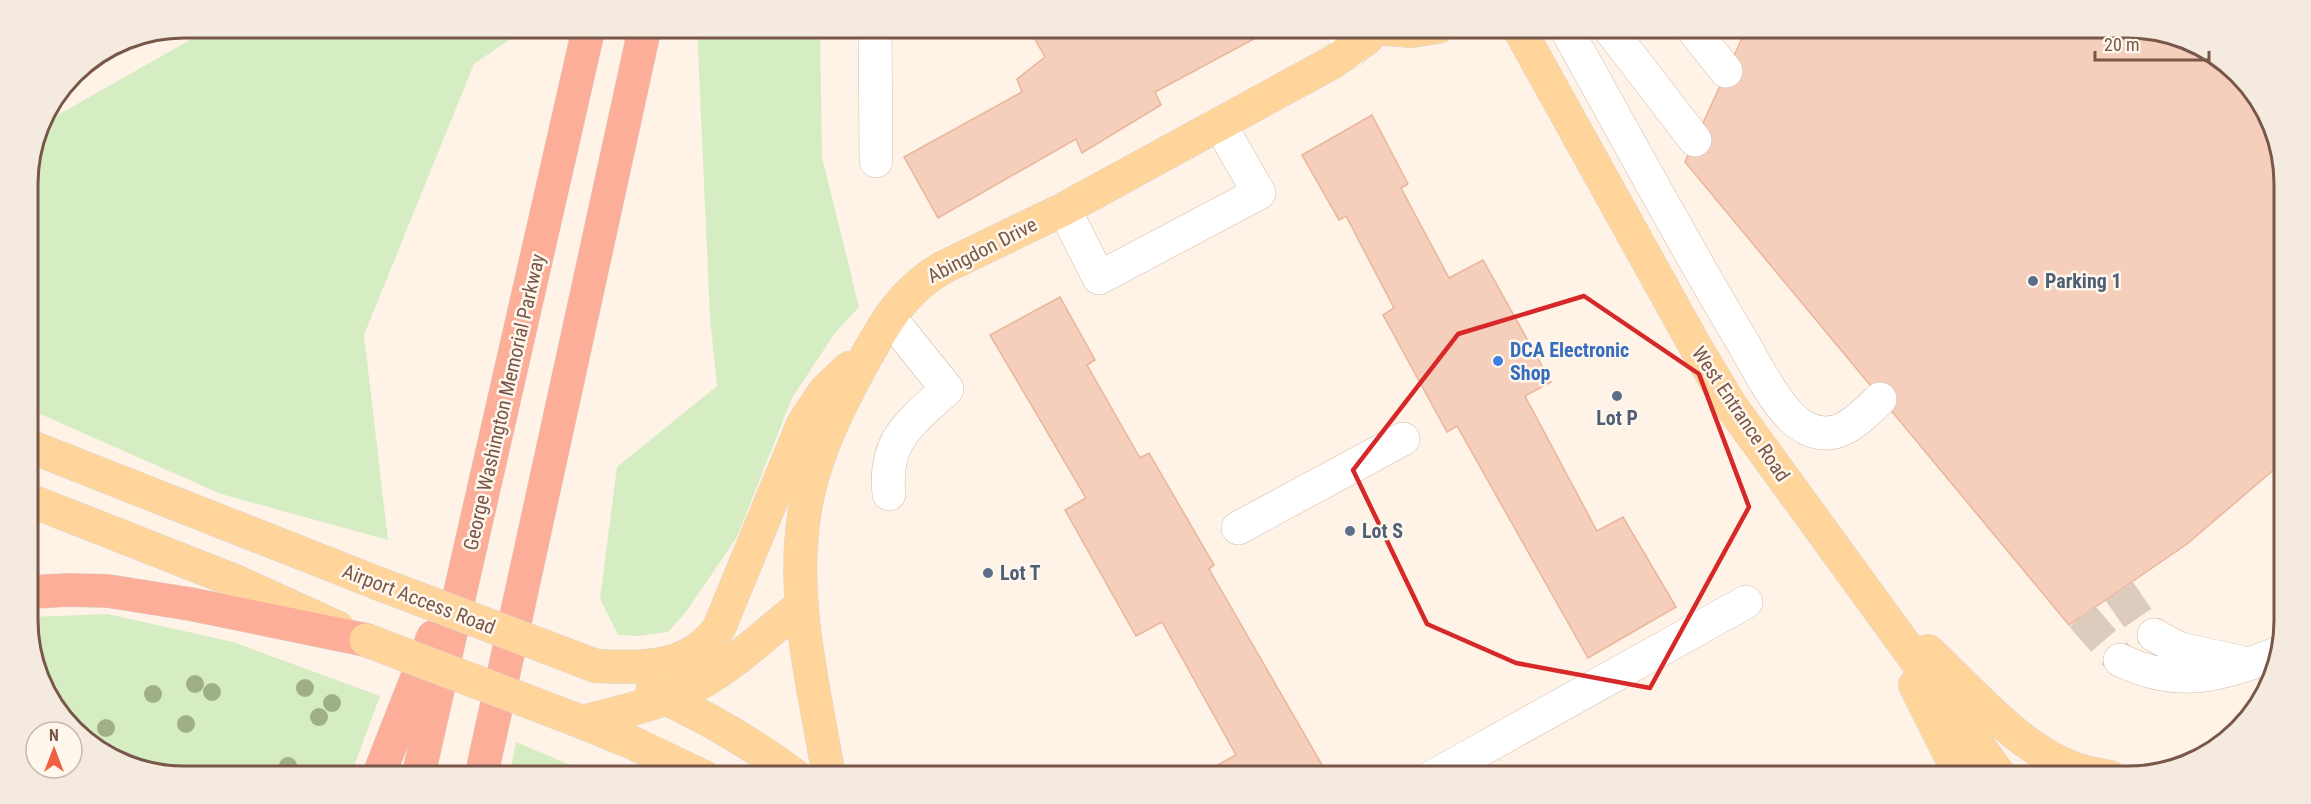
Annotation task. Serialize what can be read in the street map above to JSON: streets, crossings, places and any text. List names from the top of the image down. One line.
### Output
{"streets":{"highway":["George Washington Memorial Parkway"],"main road":["Abingdon Drive","West Entrance Road","Airport Access Road"]},"places":["Parking 1","DCA Electronic Shop","Lot P","Lot S","Lot T"],"scale_bar":"20 m","north":"top"}
